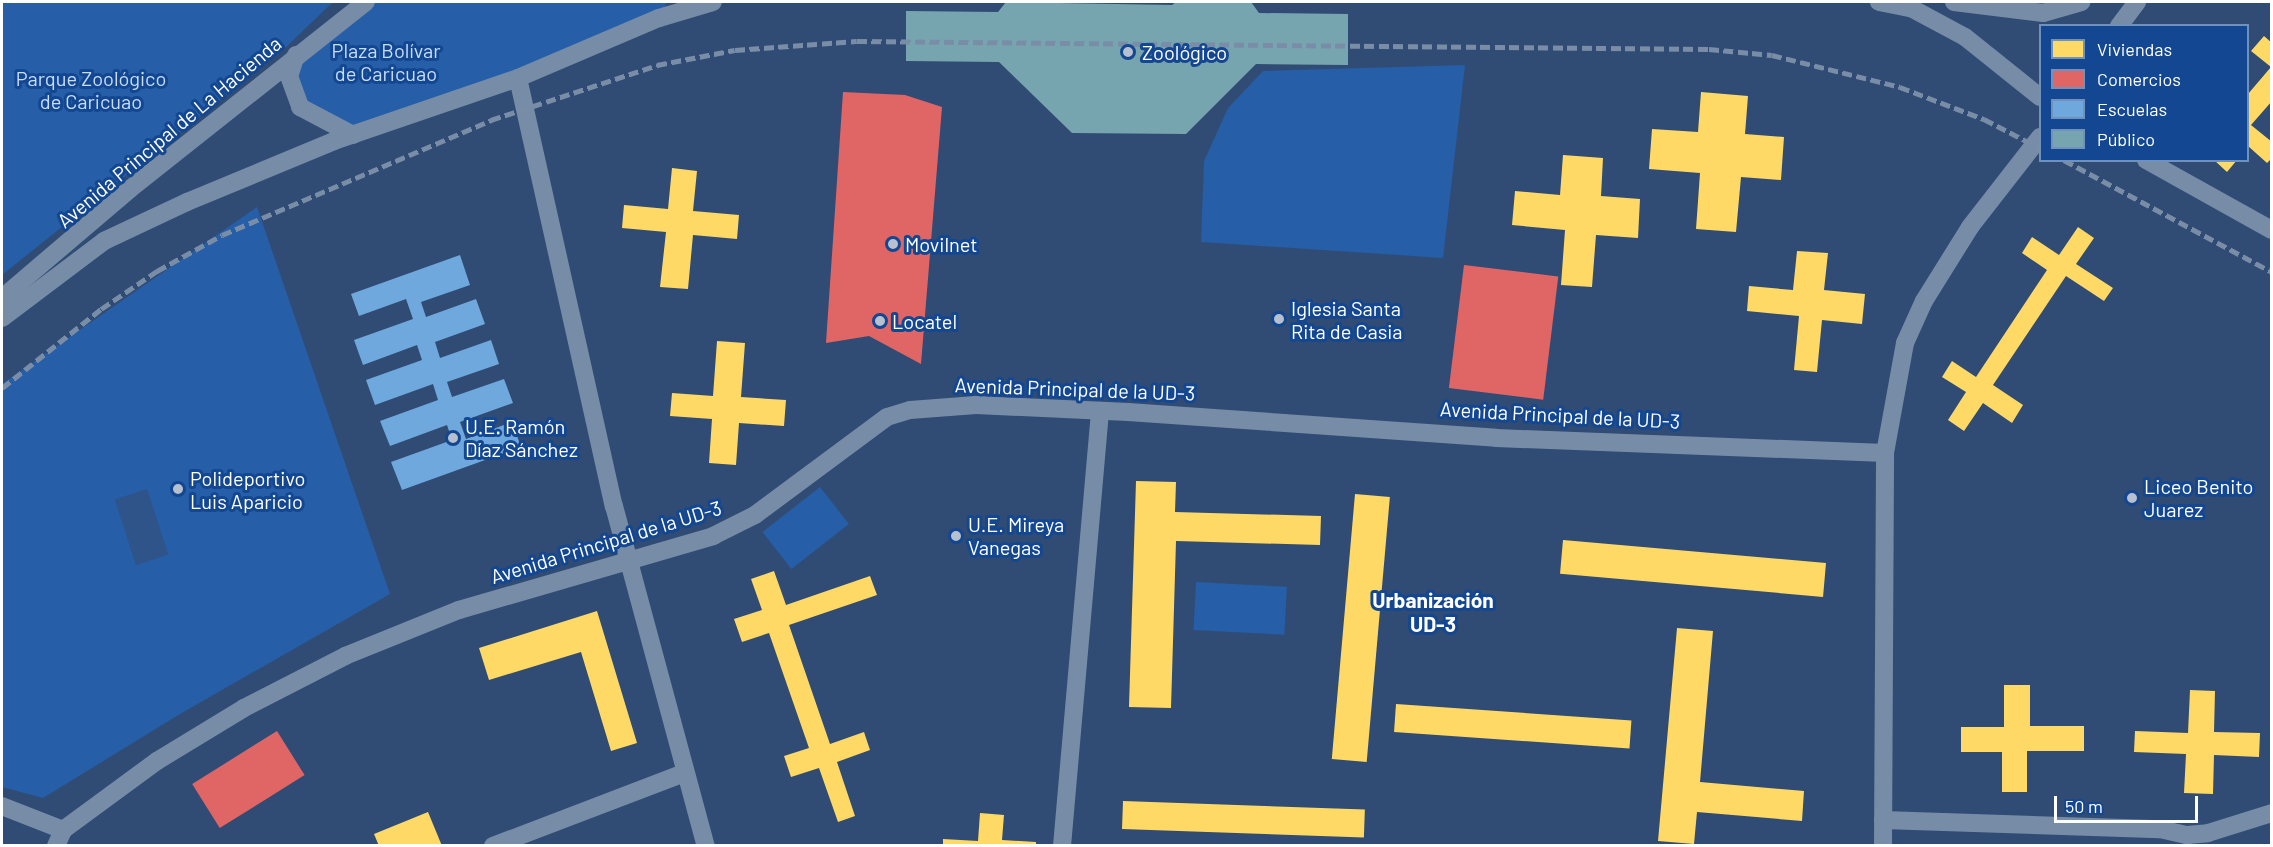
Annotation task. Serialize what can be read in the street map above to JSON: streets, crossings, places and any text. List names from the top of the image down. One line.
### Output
{"streets":{"street":["Avenida Principal de La Hacienda","Avenida Principal de la UD-3"]},"districts":["Urbanización UD-3"],"parks":["Plaza Bolívar de Caricuao","Parque Zoológico de Caricuao"],"places":["Zoológico","Movilnet","Iglesia Santa Rita de Casia","Locatel","U.E. Ramón Díaz Sánchez","Polideportivo Luis Aparicio","Liceo Benito Juarez","U.E. Mireya Vanegas"],"legend":["Viviendas","Comercios","Escuelas","Público"],"scale_bar":"50 m"}
